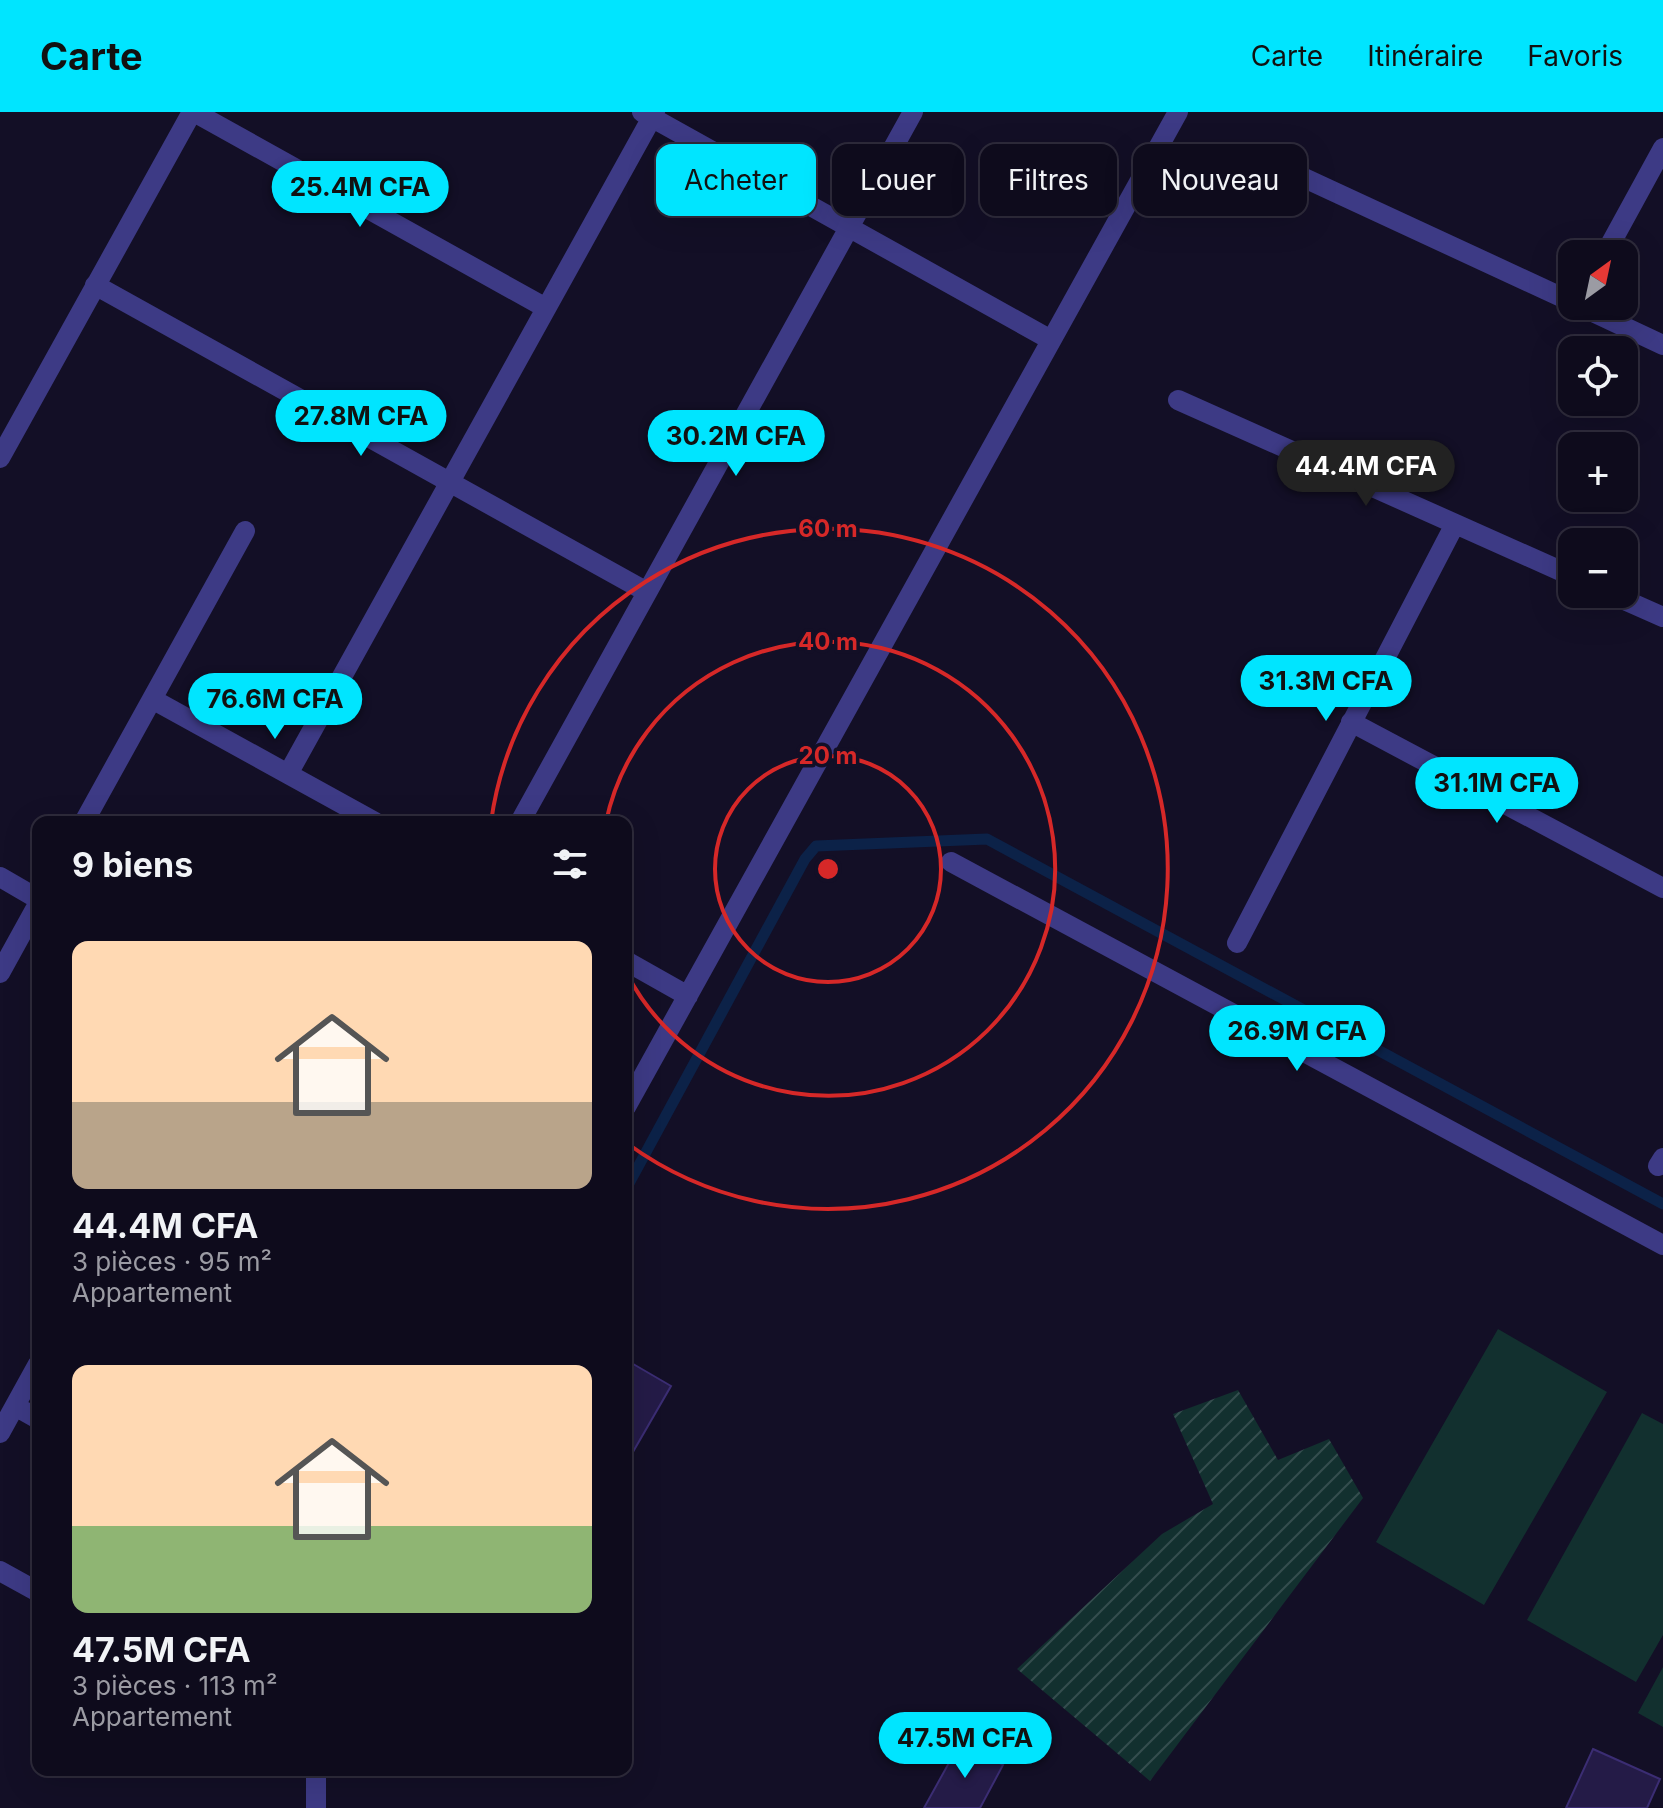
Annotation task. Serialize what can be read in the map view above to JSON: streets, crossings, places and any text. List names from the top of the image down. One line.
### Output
{"north":"top right","page":{"header":"Carte","nav":["Carte","Itinéraire","Favoris"],"chip":["Acheter","Louer","Filtres","Nouveau"],"price":["25.4M CFA","27.8M CFA","30.2M CFA","44.4M CFA","31.3M CFA","76.6M CFA","31.1M CFA","26.9M CFA","47.5M CFA"],"map_buttons":["+","−"],"heading":"9 biens","list":[{"name":"44.4M CFA","note":"3 pièces · 95 m² · Appartement"},{"name":"47.5M CFA","note":"3 pièces · 113 m² · Appartement"}]},"rings":["60 m","40 m","20 m"]}
